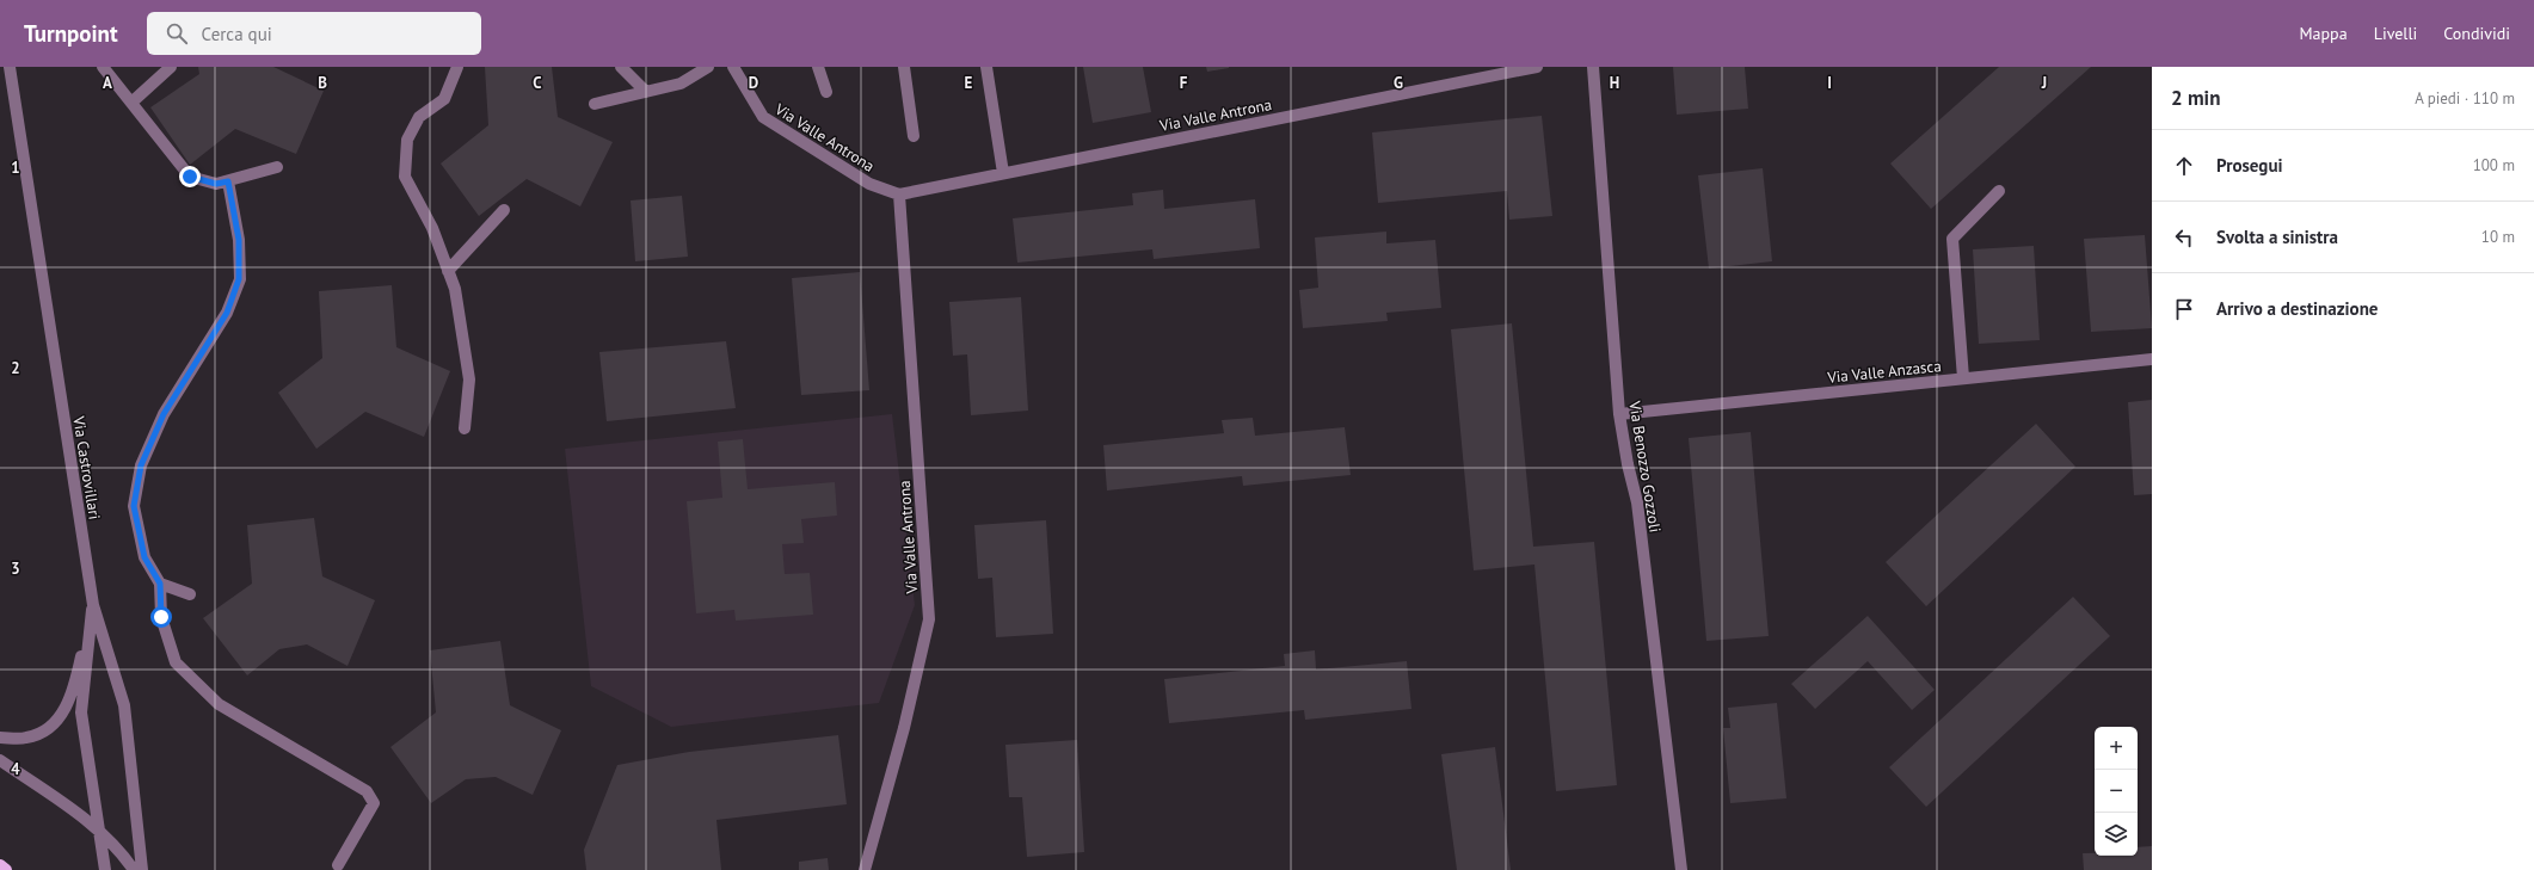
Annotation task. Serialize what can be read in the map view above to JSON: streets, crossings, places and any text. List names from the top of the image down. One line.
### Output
{"streets":{"street":["Via Valle Antrona","Via Valle Anzasca","Via Benozzo Gozzoli","Via Castrovillari"]},"crossings":[["Via Valle Anzasca","Via Benozzo Gozzoli"]],"page":{"header":"Turnpoint","search":"Cerca qui","nav":["Mappa","Livelli","Condividi"],"heading":["2 min","A piedi · 110 m"],"list":[["Prosegui","100 m"],["Svolta a sinistra","10 m"],"Arrivo a destinazione"],"map_buttons":["+","−"]},"grid":{"columns":["A","B","C","D","E","F","G","H","I","J"],"rows":["1","2","3","4"]}}
